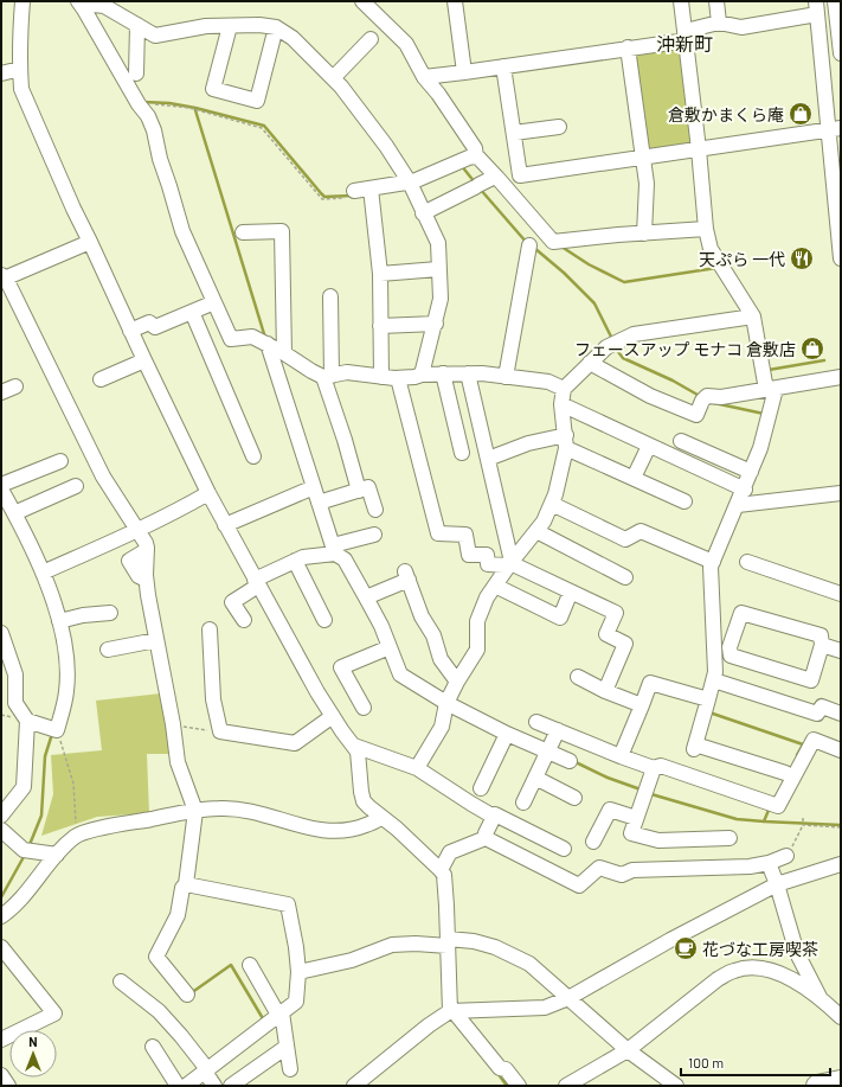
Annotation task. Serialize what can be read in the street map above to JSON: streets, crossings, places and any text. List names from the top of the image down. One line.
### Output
{"districts":["沖新町"],"places":{"shop":["倉敷かまくら庵","フェースアップ モナコ 倉敷店"],"restaurant":["天ぷら 一代"],"cafe":["花づな工房喫茶"]},"scale_bar":"100 m","north":"top"}
